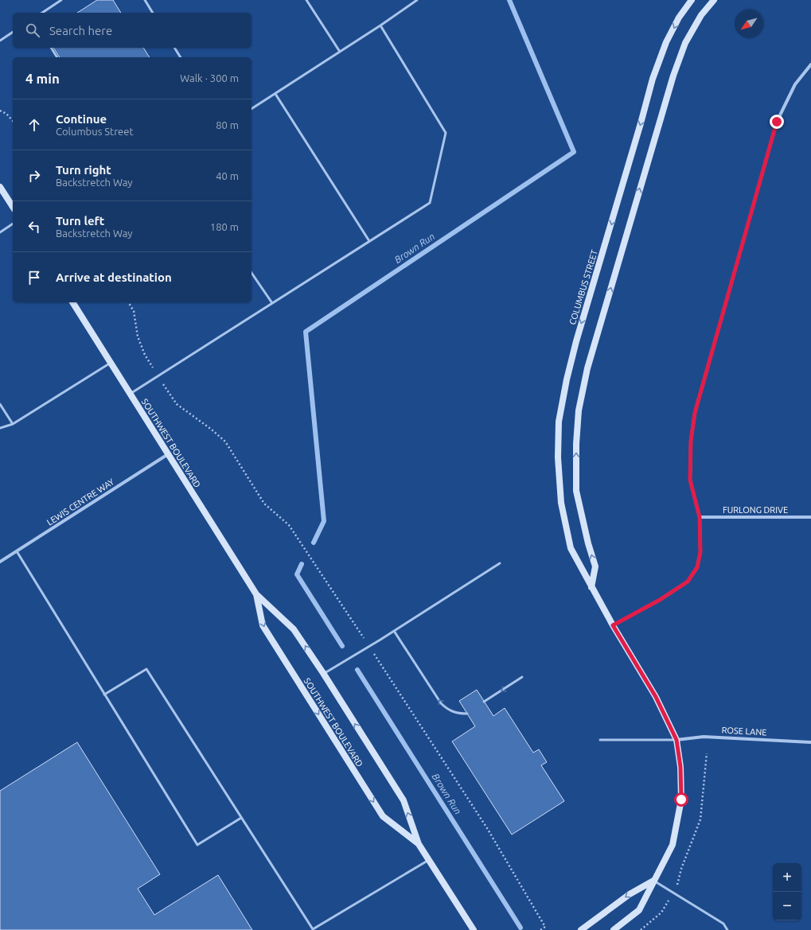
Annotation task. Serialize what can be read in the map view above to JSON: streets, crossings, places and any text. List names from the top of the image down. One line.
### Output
{"streets":{"street":["COLUMBUS STREET","SOUTHWEST BOULEVARD","LEWIS CENTRE WAY","FURLONG DRIVE","ROSE LANE"]},"crossings":[["COLUMBUS STREET","ROSE LANE"],["SOUTHWEST BOULEVARD","LEWIS CENTRE WAY"]],"water":["Brown Run"],"north":"bottom left","page":{"search":"Search here","heading":["4 min","Walk · 300 m"],"list":[["Continue","Columbus Street","80 m"],["Turn right","Backstretch Way","40 m"],["Turn left","Backstretch Way","180 m"],"Arrive at destination"],"map_buttons":["+","−"]}}
